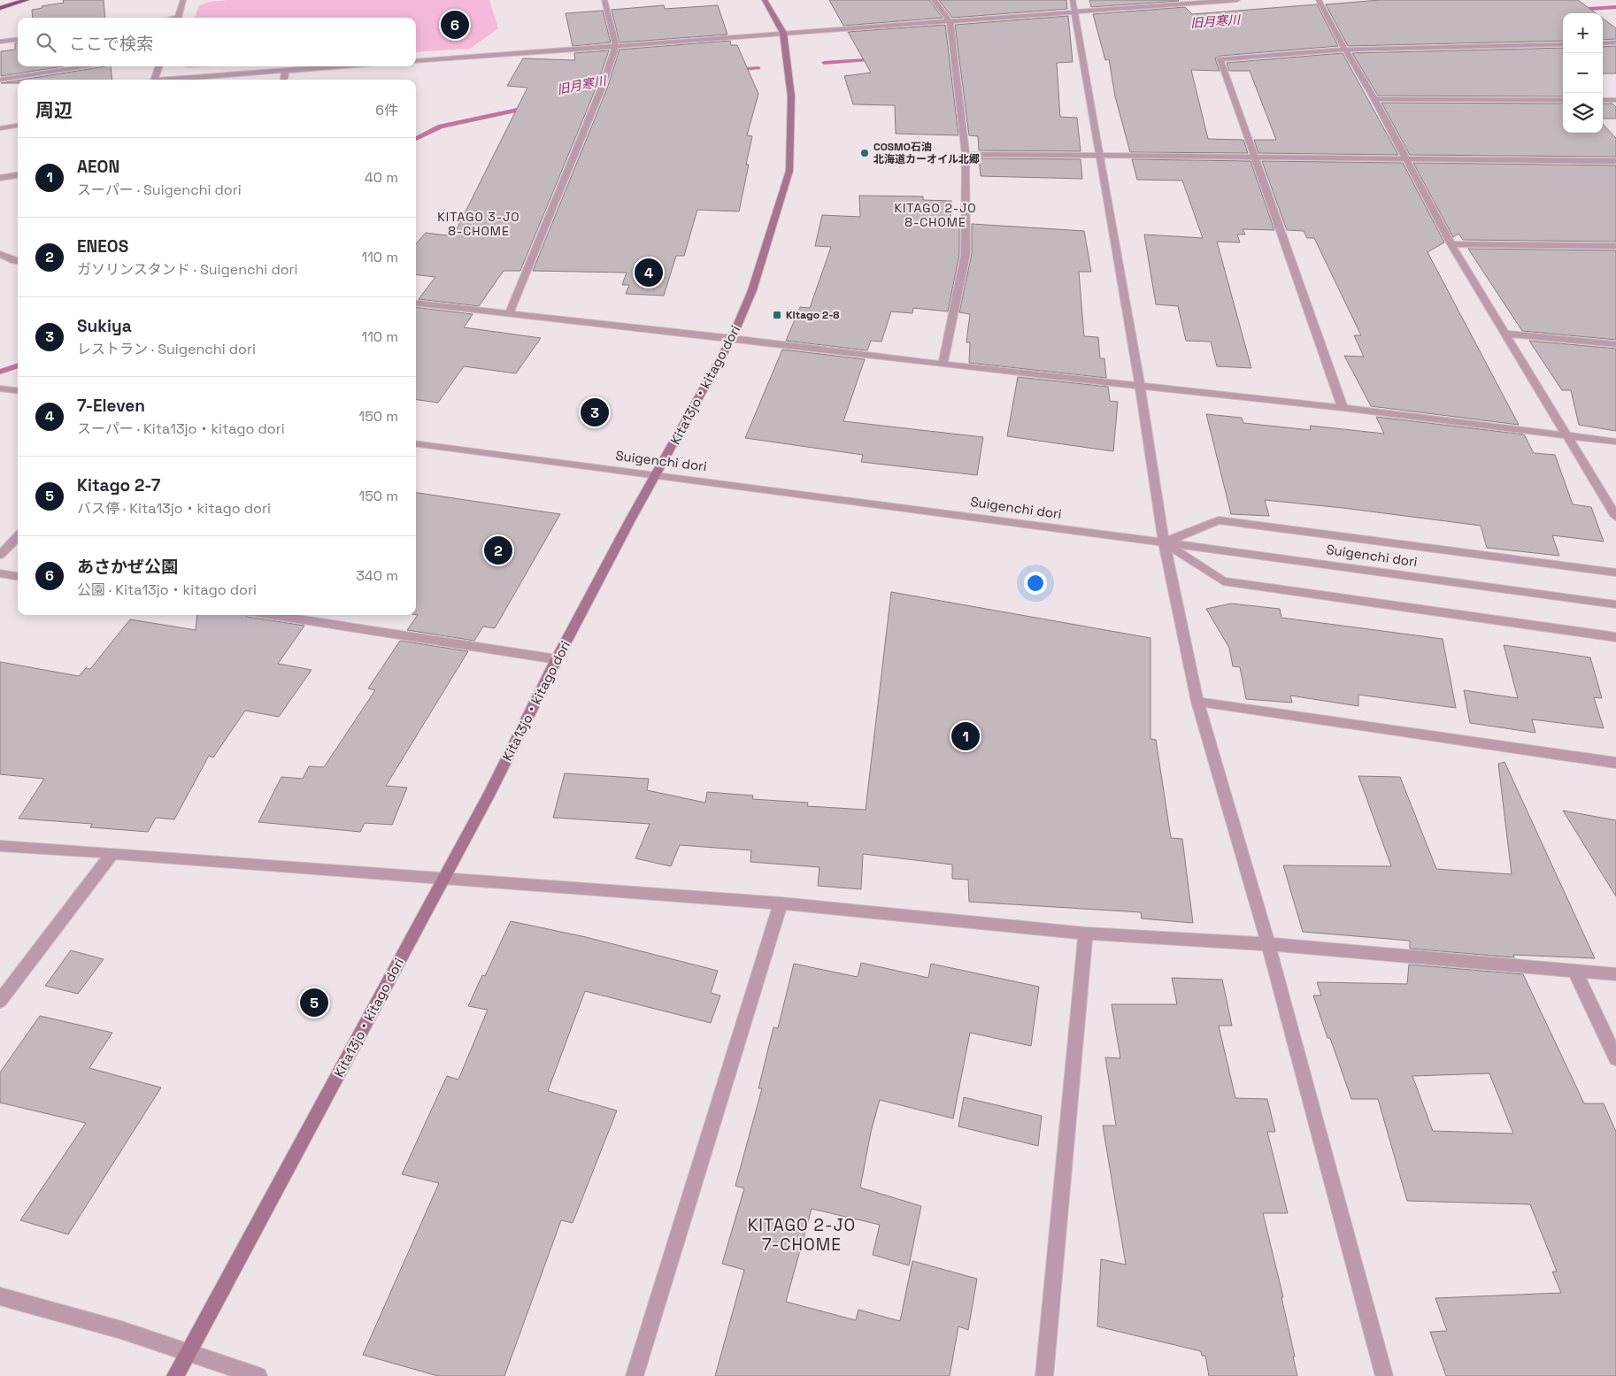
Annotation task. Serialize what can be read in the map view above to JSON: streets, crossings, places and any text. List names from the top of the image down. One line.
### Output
{"streets":{"main road":["Kita13jo・kitago dori"],"street":["Suigenchi dori"]},"crossings":[["Kita13jo・kitago dori","Suigenchi dori"]],"districts":["KITAGO 2-JO 8-CHOME","KITAGO 3-JO 8-CHOME","KITAGO 2-JO 7-CHOME"],"water":["旧月寒川"],"places":{"other":["COSMO石油 北海道カーオイル北郷"],"transit":["Kitago 2-8"]},"page":{"pins":["6","4","3","2","1","5"],"map_buttons":["+","−"],"search":"ここで検索","heading":["周辺","6件"],"list":[{"mark":"1","name":"AEON","note":"スーパー · Suigenchi dori","value":"40 m"},{"mark":"2","name":"ENEOS","note":"ガソリンスタンド · Suigenchi dori","value":"110 m"},{"mark":"3","name":"Sukiya","note":"レストラン · Suigenchi dori","value":"110 m"},{"mark":"4","name":"7-Eleven","note":"スーパー · Kita13jo・kitago dori","value":"150 m"},{"mark":"5","name":"Kitago 2-7","note":"バス停 · Kita13jo・kitago dori","value":"150 m"},{"mark":"6","name":"あさかぜ公園","note":"公園 · Kita13jo・kitago dori","value":"340 m"}]}}
